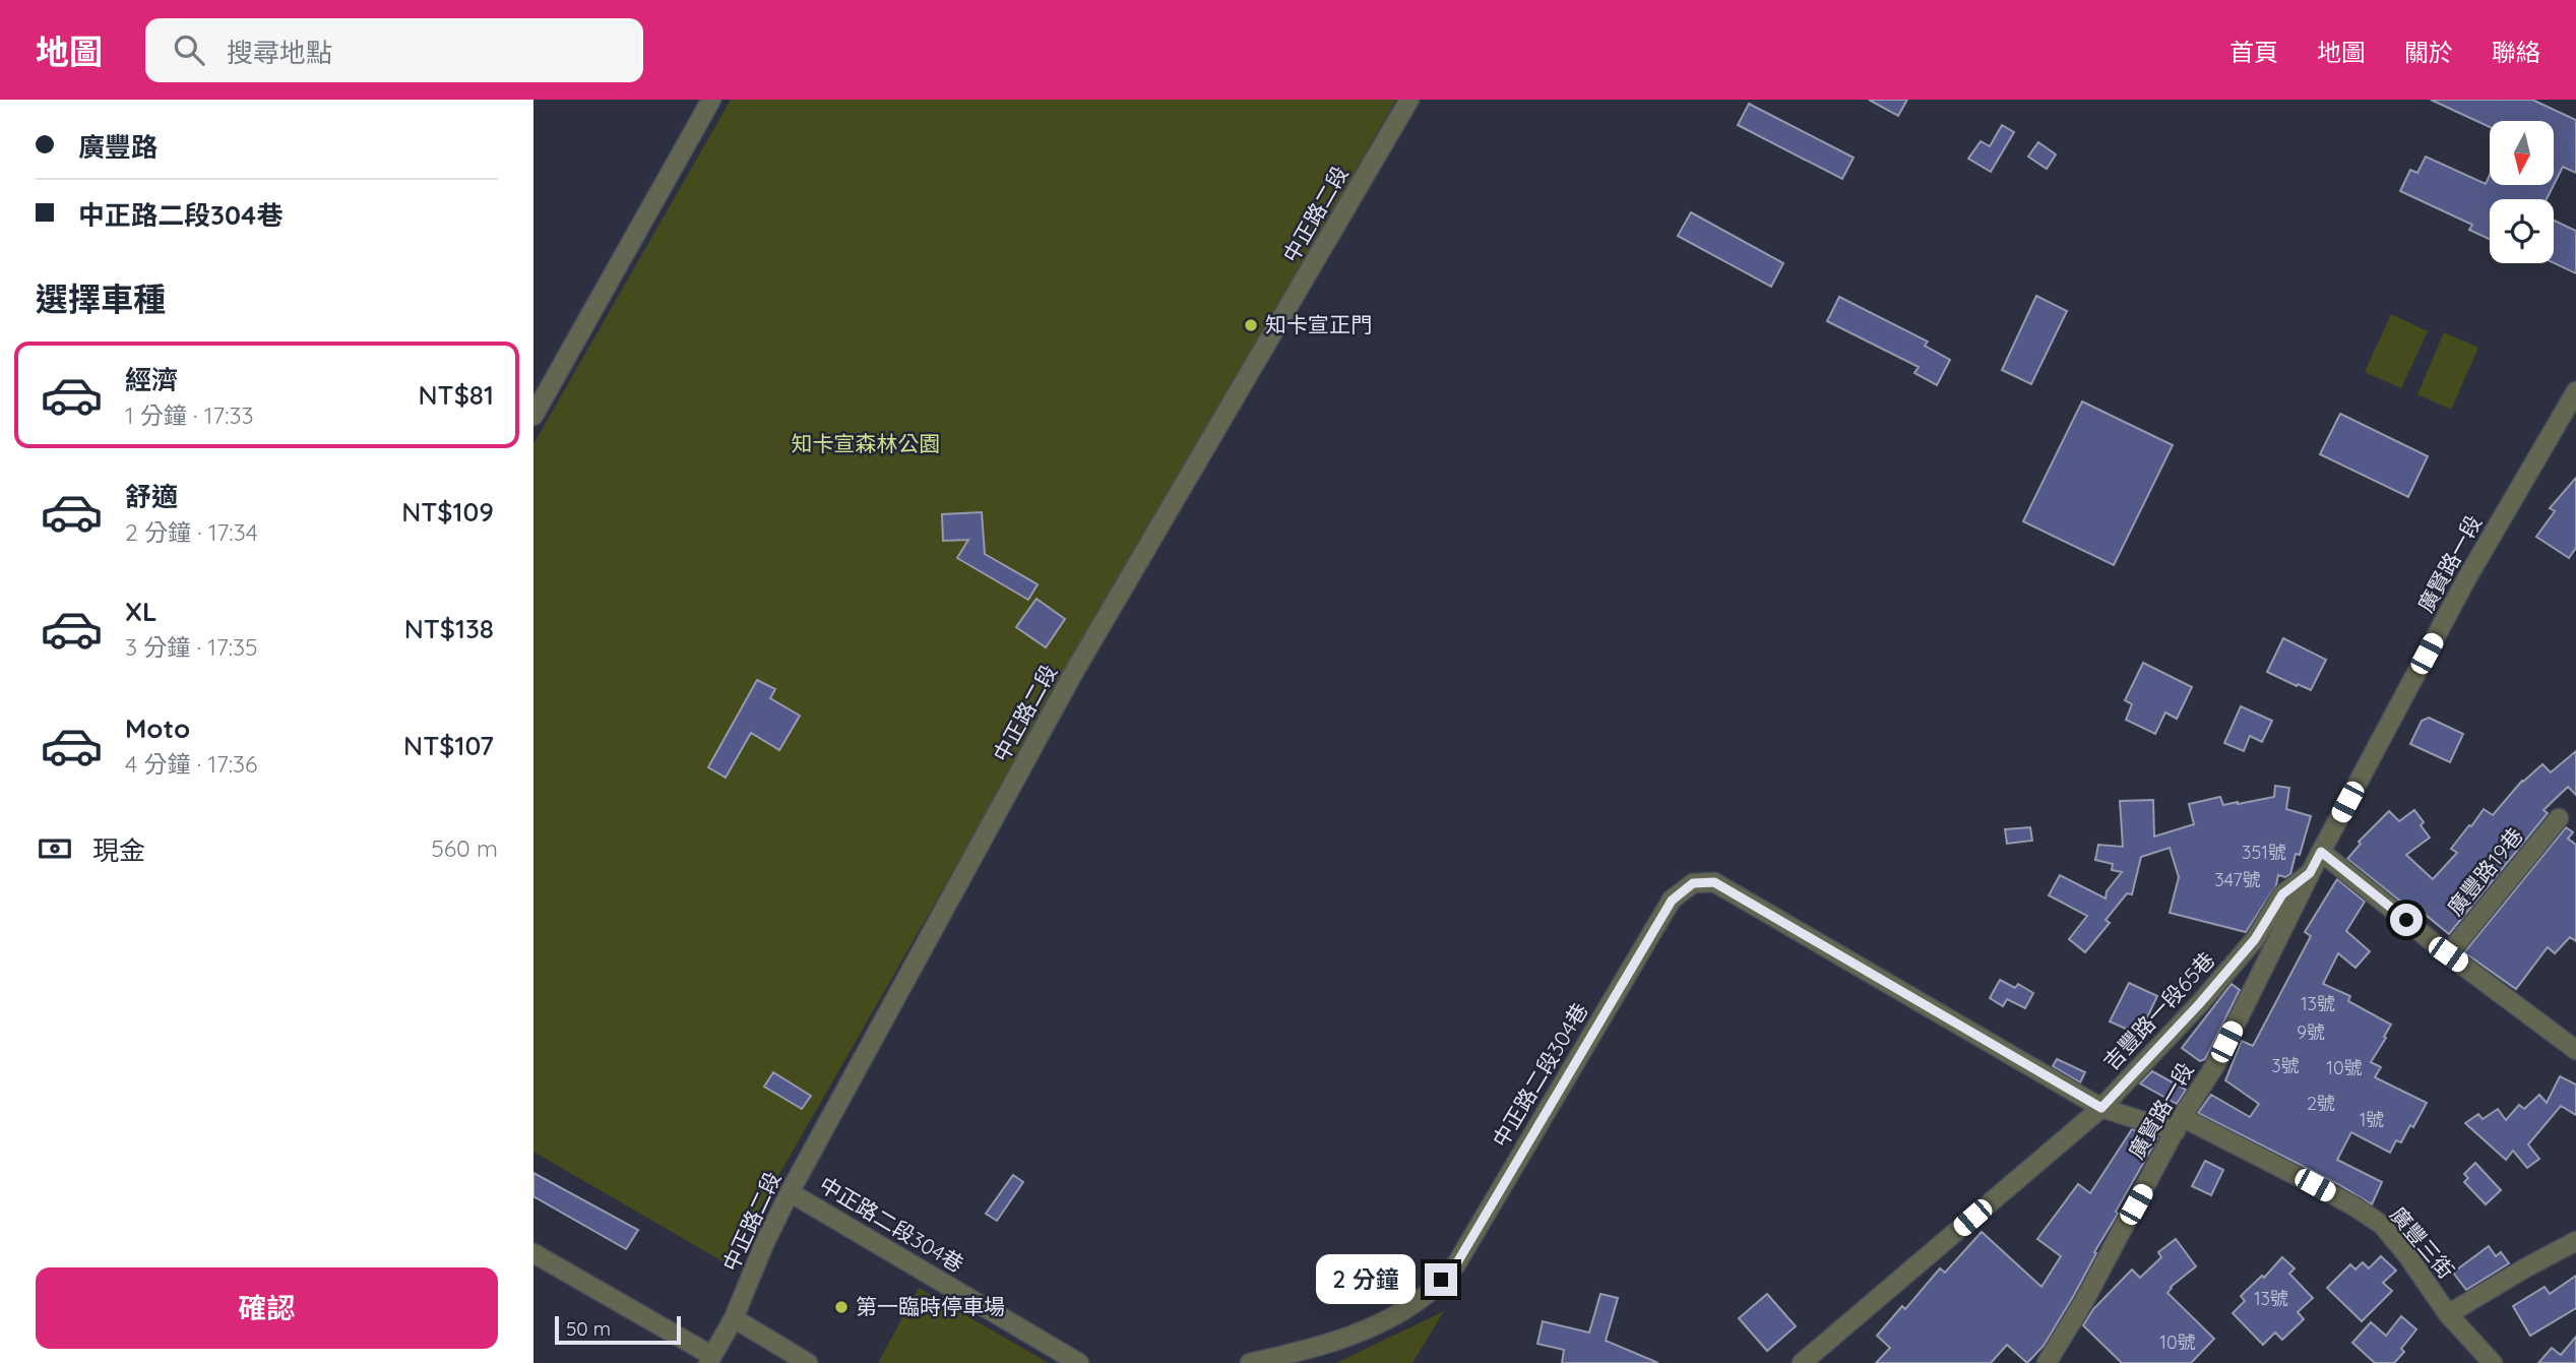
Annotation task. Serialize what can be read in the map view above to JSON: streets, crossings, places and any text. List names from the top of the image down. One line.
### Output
{"streets":{"street":["中正路二段","廣賢路一段","廣豐路19巷","吉豐路一段65巷","中正路二段304巷","廣豐三街"]},"crossings":[["中正路二段","中正路二段304巷"],["廣賢路一段","吉豐路一段65巷"],["廣賢路一段","廣豐三街"],["吉豐路一段65巷","廣豐三街"],["中正路二段304巷","廣豐三街"]],"parks":["知卡宣森林公園"],"places":["知卡宣正門","第一臨時停車場"],"house_numbers":["351號","347號","13號","9號","3號","10號","2號","1號","13號","10號"],"scale_bar":"50 m","north":"bottom","page":{"header":"地圖","search":"搜尋地點","nav":["首頁","地圖","關於","聯絡"],"banner":["廣豐路","中正路二段304巷"],"heading":"選擇車種","list":[{"name":"經濟","note":"1 分鐘 · 17:33","value":"NT$81"},{"name":"舒適","note":"2 分鐘 · 17:34","value":"NT$109"},{"name":"XL","note":"3 分鐘 · 17:35","value":"NT$138"},{"name":"Moto","note":"4 分鐘 · 17:36","value":"NT$107"}],"pay":["現金","560 m"],"buttons":"確認","bubble":"2 分鐘","scale":"50 m"}}
